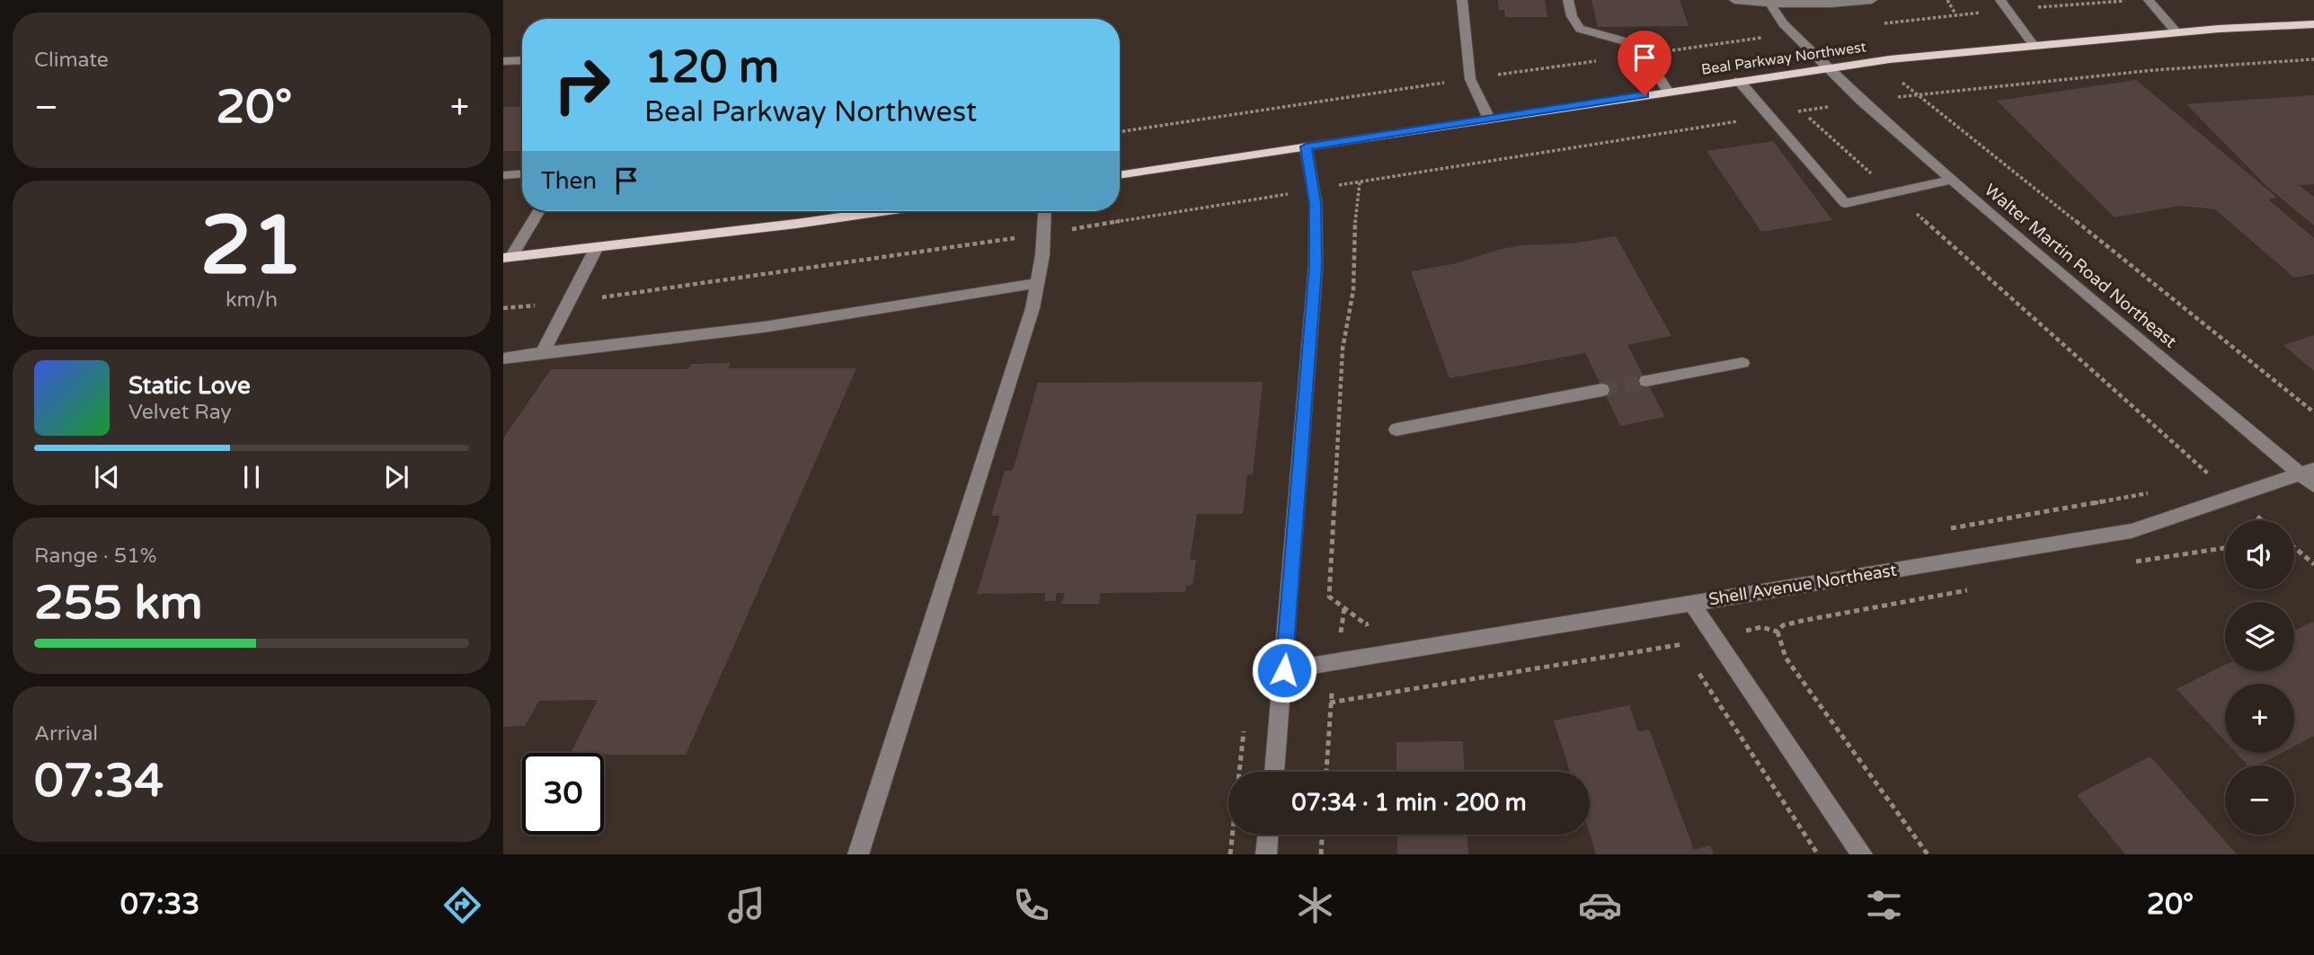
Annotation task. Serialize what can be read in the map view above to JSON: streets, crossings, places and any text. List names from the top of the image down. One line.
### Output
{"streets":{"main road":["Beal Parkway Northwest"],"street":["Walter Martin Road Northeast","Shell Avenue Northeast"]},"crossings":[["Beal Parkway Northwest","Walter Martin Road Northeast"],["Walter Martin Road Northeast","Shell Avenue Northeast"]],"page":{"tile":["Climate",["21","km/h"],["Range · 51%","255 km"],["Arrival","07:34"]],"turn":["120 m","Beal Parkway Northwest"],"heat":["−","20°","+"],"then":"Then","song":["Static Love","Velvet Ray"],"map_buttons":["+","−"],"limit":"30","trip":"07:34 · 1 min · 200 m","tabs":["07:33","20°"]}}
